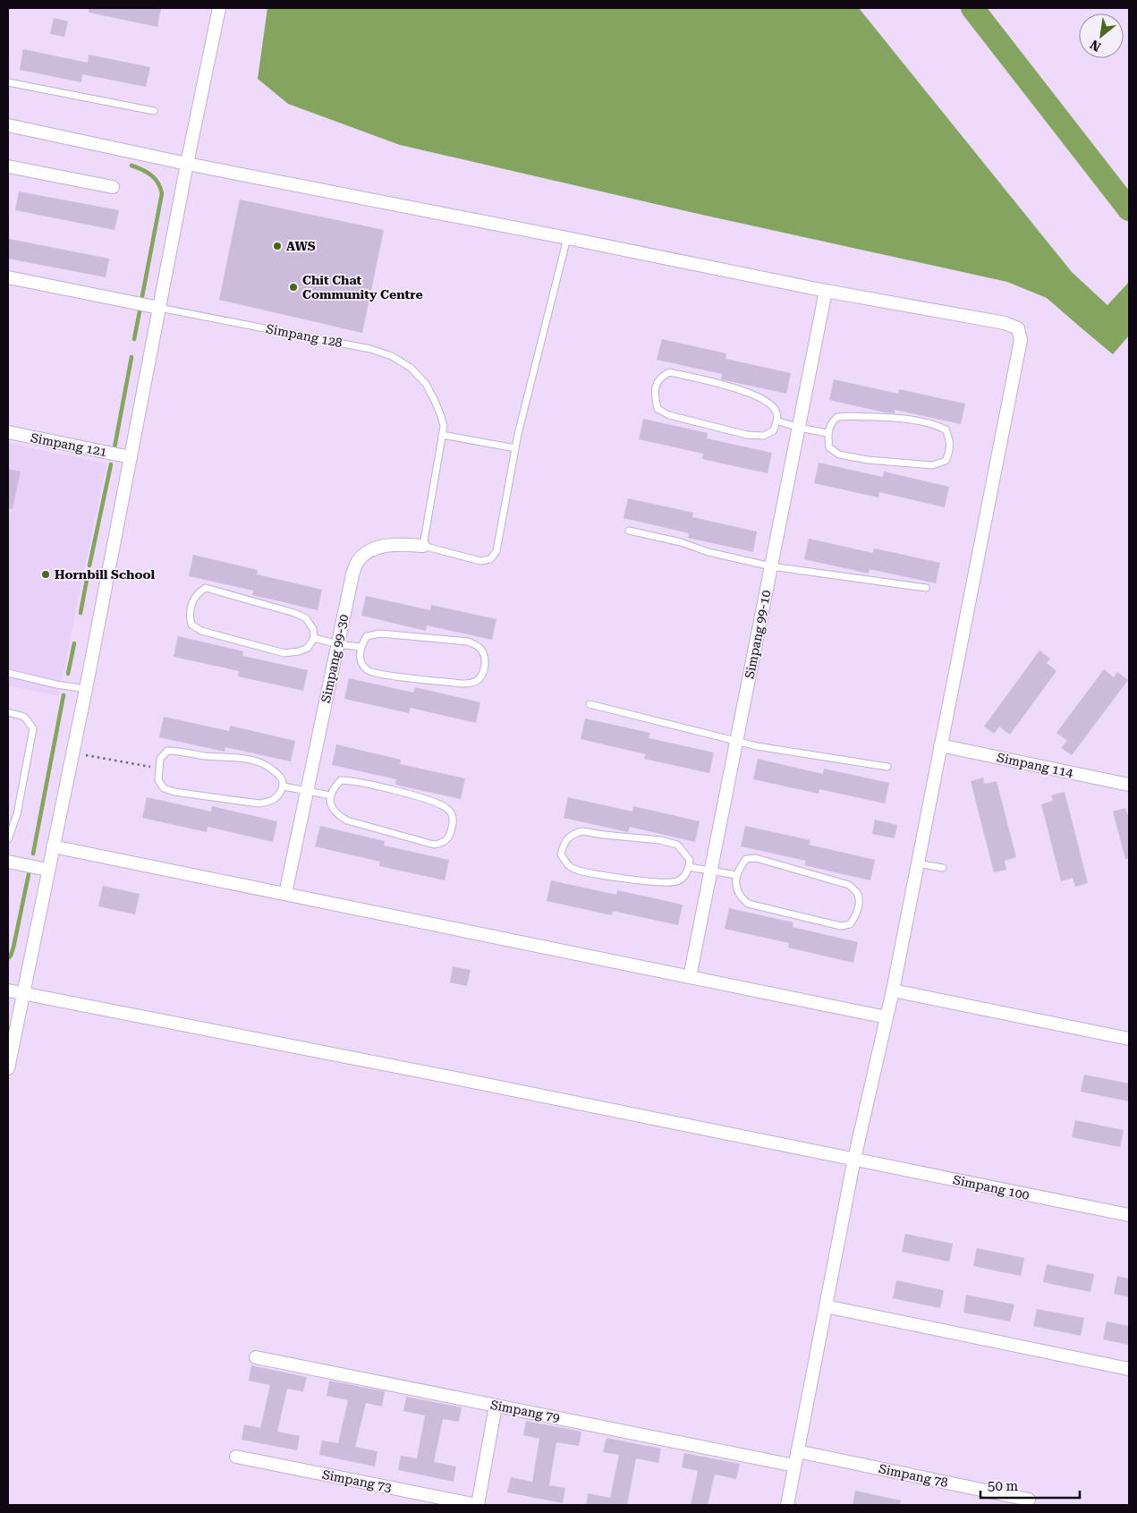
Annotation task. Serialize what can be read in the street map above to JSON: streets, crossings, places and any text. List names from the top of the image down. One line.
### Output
{"streets":{"street":["Simpang 128","Simpang 121","Simpang 99-10","Simpang 99-30","Simpang 114","Simpang 100","Simpang 79","Simpang 78","Simpang 73"]},"crossings":[["Simpang 128","Simpang 99-30"]],"places":["AWS","Chit Chat Community Centre","Hornbill School"],"scale_bar":"50 m","north":"bottom left"}
